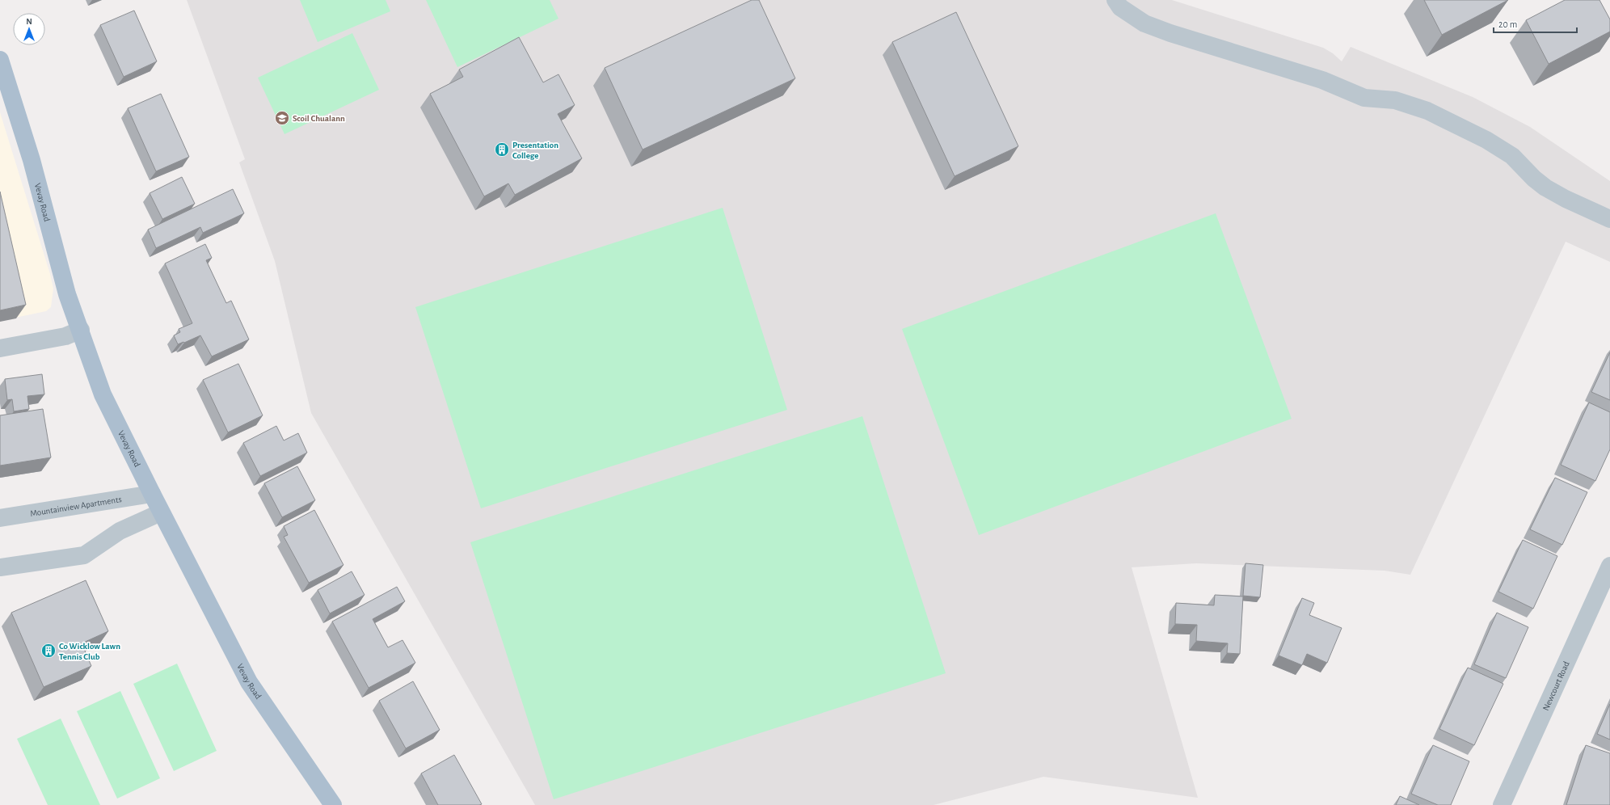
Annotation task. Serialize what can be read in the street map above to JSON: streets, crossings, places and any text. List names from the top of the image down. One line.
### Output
{"streets":{"main road":["Vevay Road"],"street":["Mountainview Apartments","Newcourt Road"]},"crossings":[["Vevay Road","Mountainview Apartments"]],"places":{"school or university":["Scoil Chualann"],"building":["Presentation College","Co Wicklow Lawn Tennis Club"]},"scale_bar":"20 m","north":"top"}
